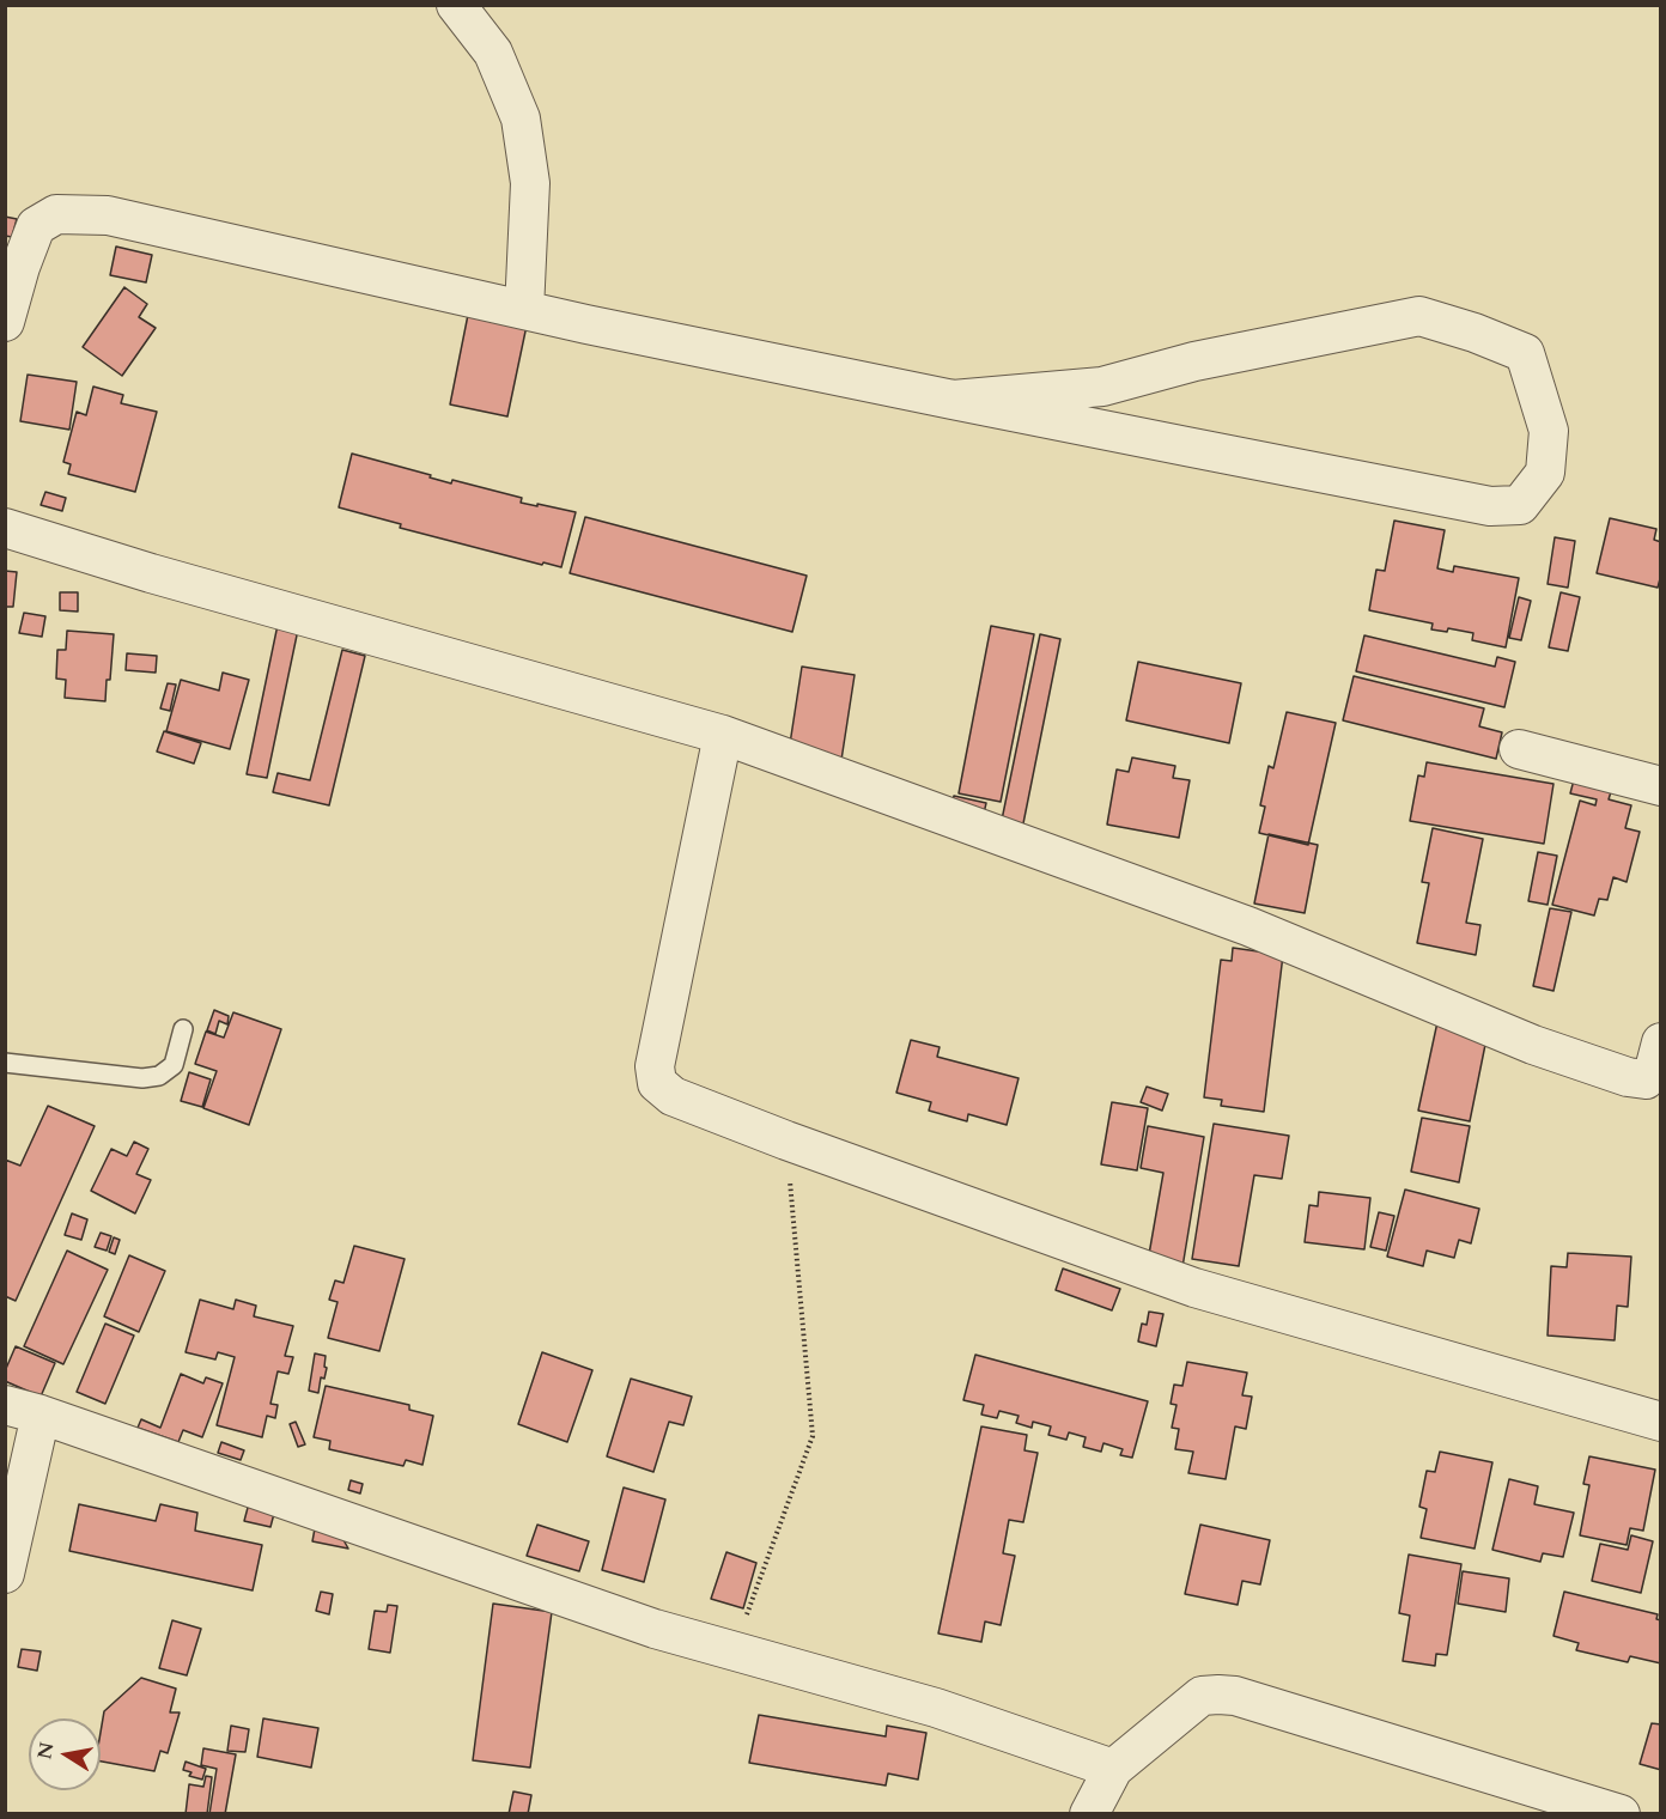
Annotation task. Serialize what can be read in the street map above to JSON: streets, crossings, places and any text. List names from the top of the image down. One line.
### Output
{"north":"left"}
